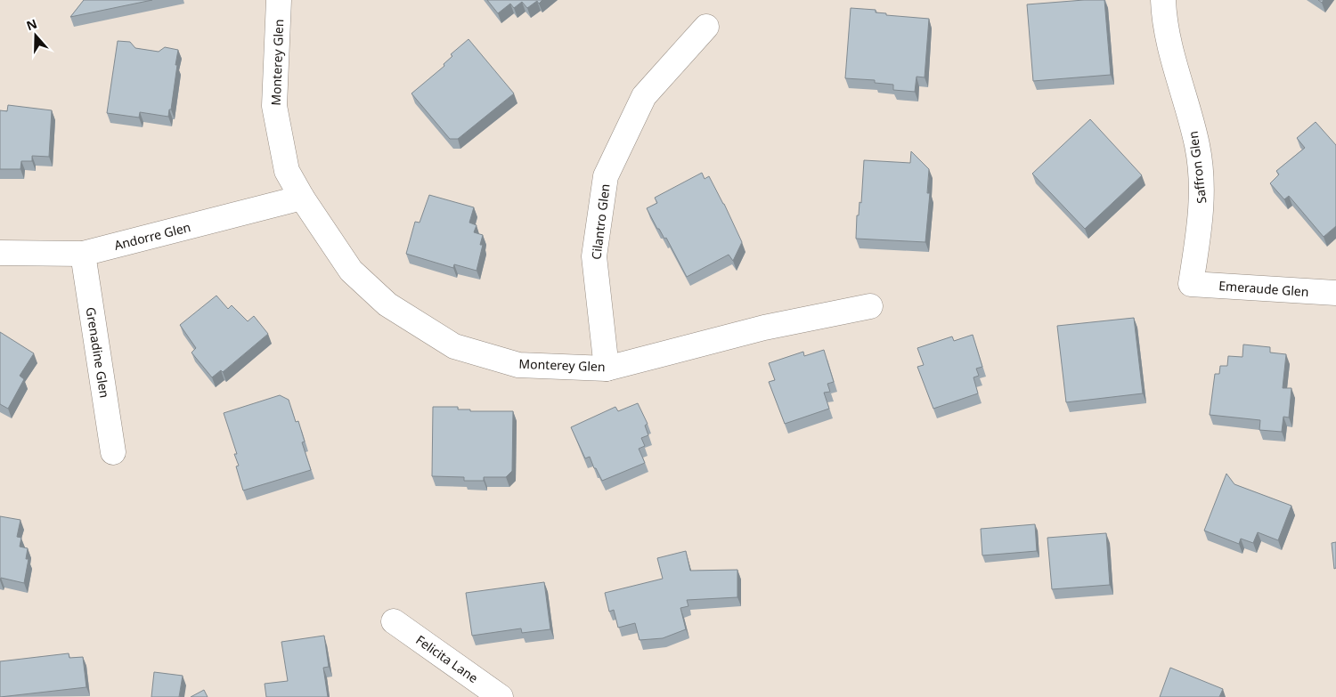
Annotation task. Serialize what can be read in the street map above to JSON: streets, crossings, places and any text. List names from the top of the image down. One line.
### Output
{"streets":{"street":["Monterey Glen","Saffron Glen","Cilantro Glen","Andorre Glen","Emeraude Glen","Grenadine Glen","Felicita Lane"]},"crossings":[["Monterey Glen","Cilantro Glen"],["Monterey Glen","Andorre Glen"],["Saffron Glen","Emeraude Glen"],["Andorre Glen","Grenadine Glen"]],"north":"top"}
